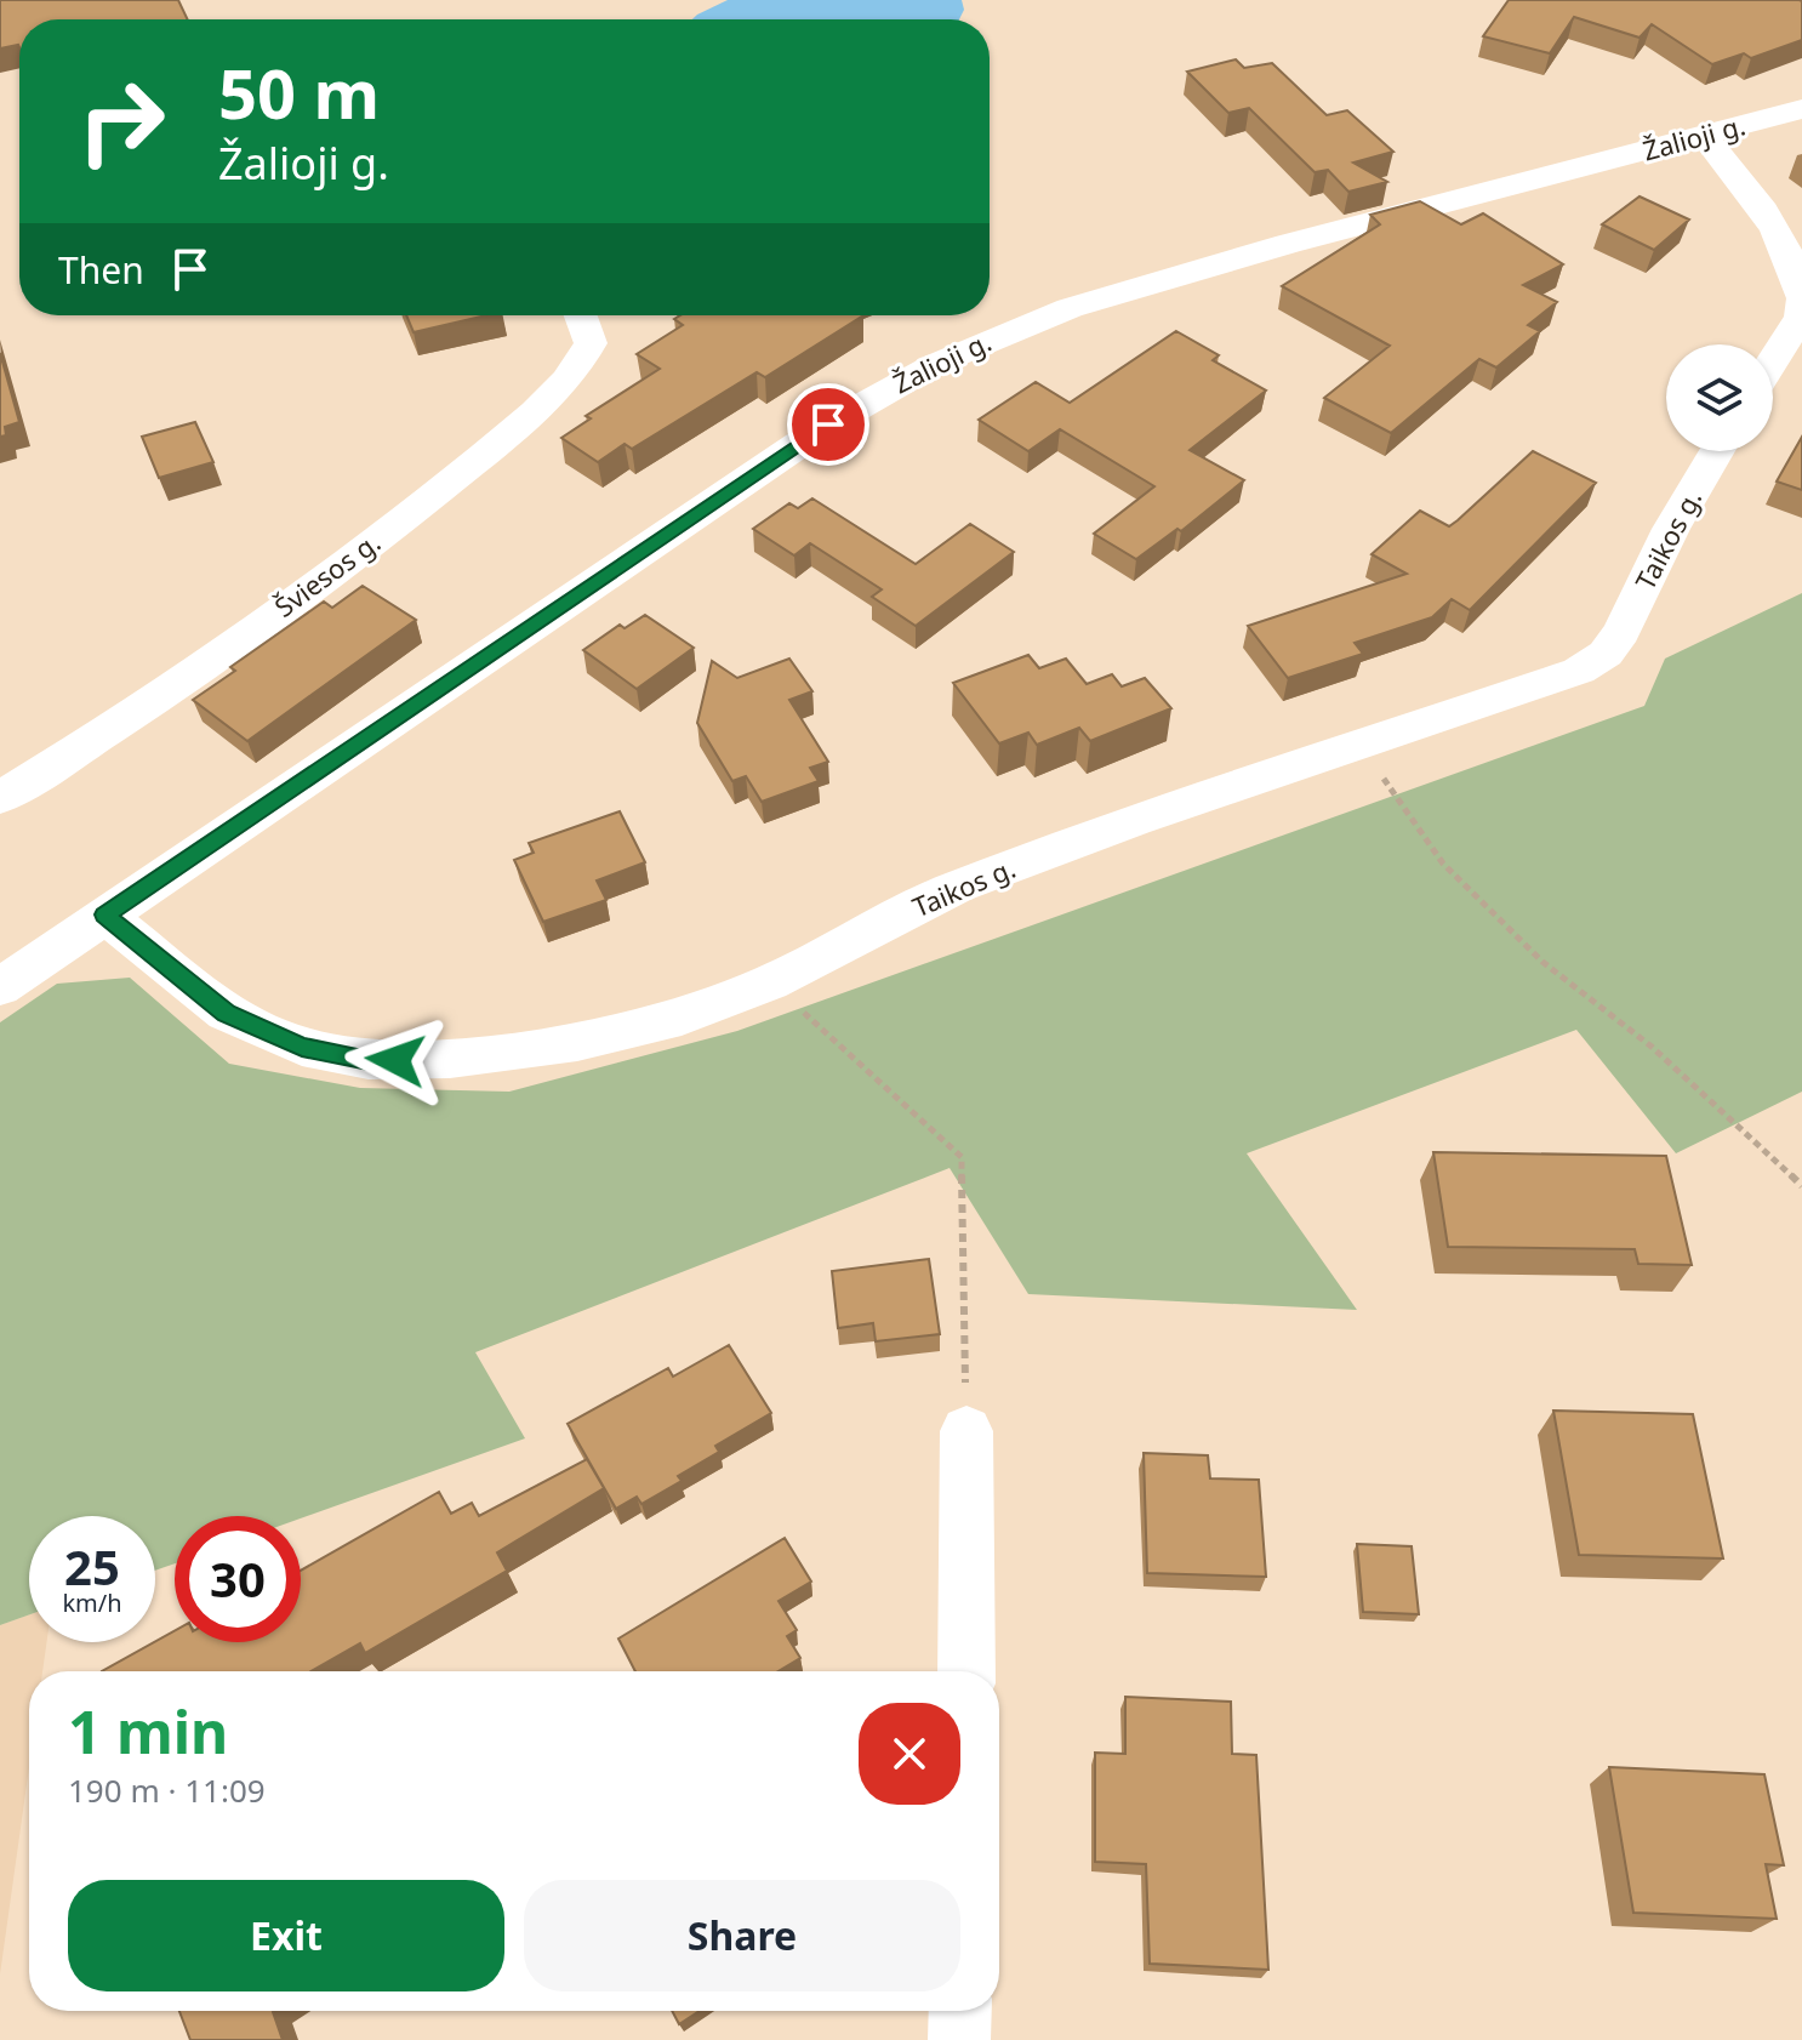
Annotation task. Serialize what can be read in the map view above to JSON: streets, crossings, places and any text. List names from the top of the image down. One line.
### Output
{"streets":{"street":["Žalioji g.","Taikos g.","Šviesos g."]},"crossings":[["Žalioji g.","Taikos g."]],"page":{"turn":["50 m","Žalioji g."],"then":"Then","speed":"25 km/h","limit":"30","heading":["1 min","190 m · 11:09"],"buttons":["Exit","Share"]}}
